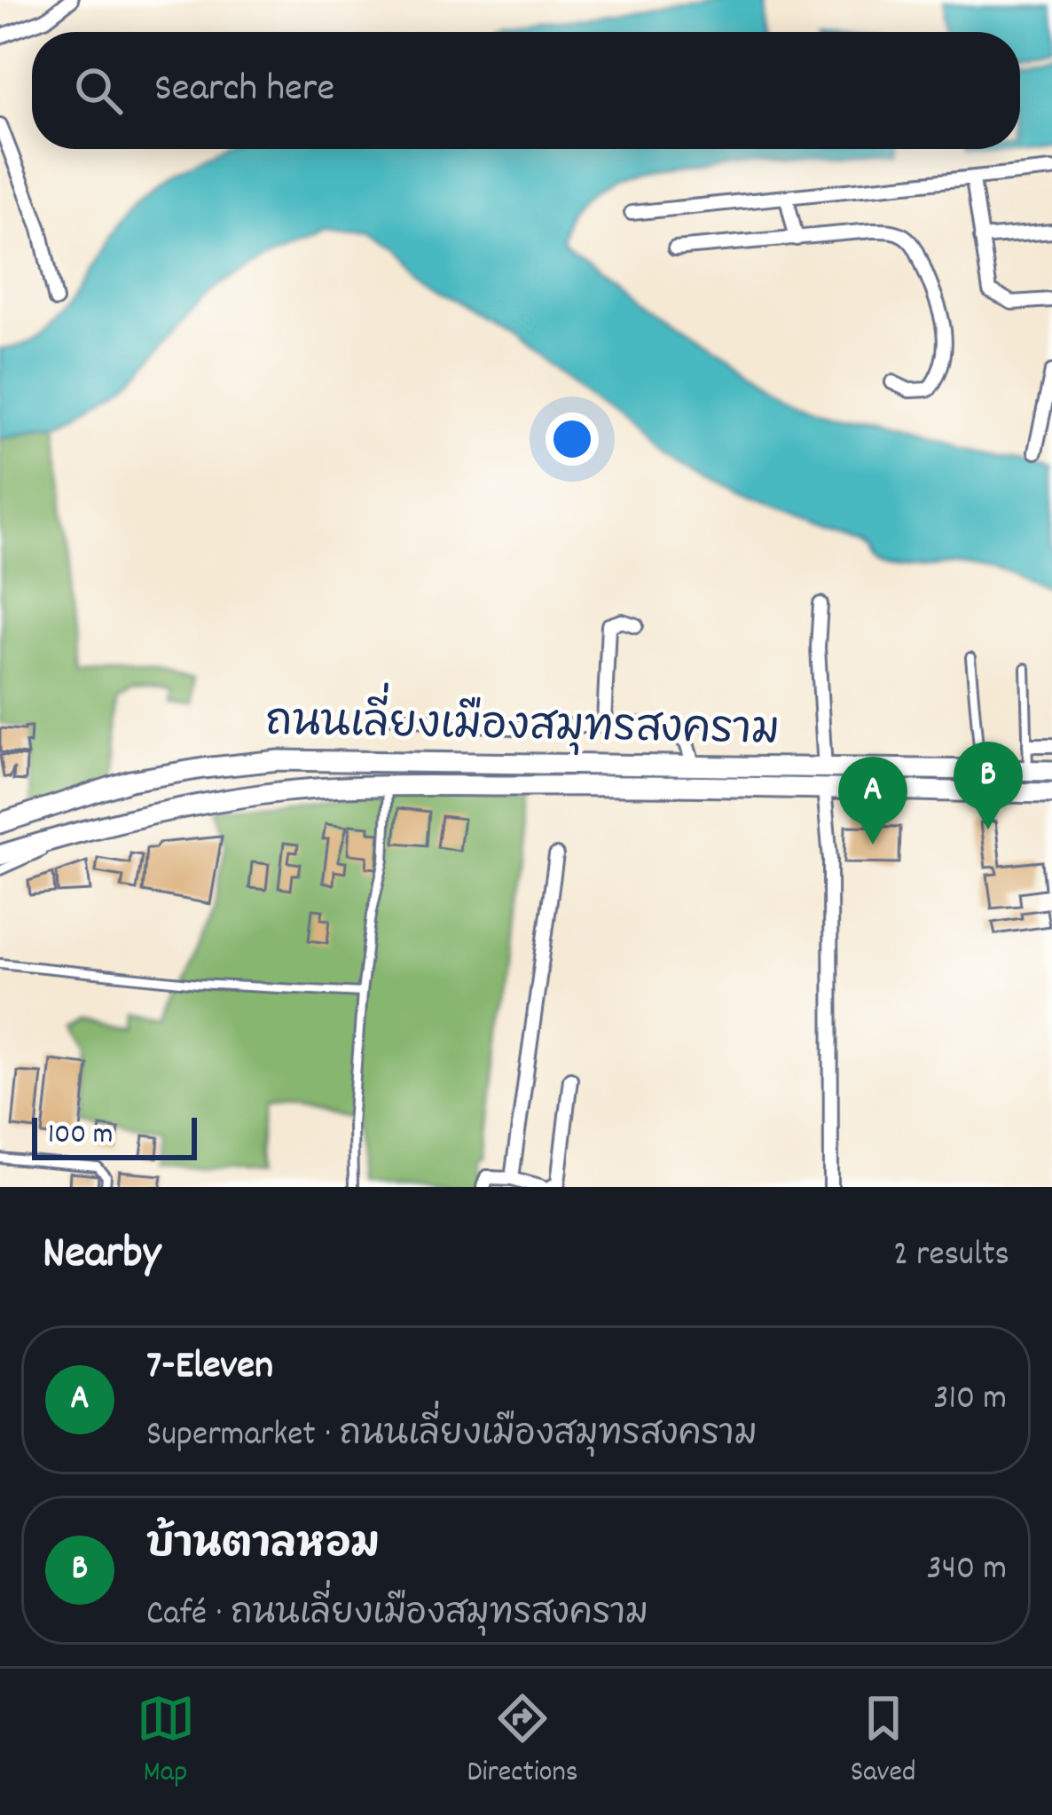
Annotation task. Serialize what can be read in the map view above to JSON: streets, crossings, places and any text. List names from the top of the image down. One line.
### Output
{"streets":{"main road":["ถนนเลี่ยงเมืองสมุทรสงคราม"]},"scale_bar":"100 m","page":{"search":"Search here","pins":["B","A"],"scale":"100 m","heading":["Nearby","2 results"],"list":[{"mark":"A","name":"7-Eleven","note":"Supermarket · ถนนเลี่ยงเมืองสมุทรสงคราม","value":"310 m"},{"mark":"B","name":"บ้านตาลหอม","note":"Café · ถนนเลี่ยงเมืองสมุทรสงคราม","value":"340 m"}],"nav":["Map","Directions","Saved"]}}
